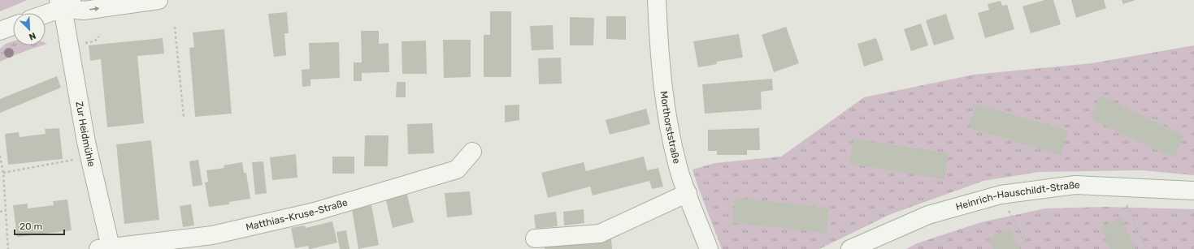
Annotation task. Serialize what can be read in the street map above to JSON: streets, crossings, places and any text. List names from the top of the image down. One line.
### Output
{"streets":{"street":["Morthorststraße","Zur Heidmühle","Heinrich-Hauschildt-Straße","Matthias-Kruse-Straße"]},"crossings":[["Zur Heidmühle","Matthias-Kruse-Straße"]],"scale_bar":"20 m","north":"bottom right"}
